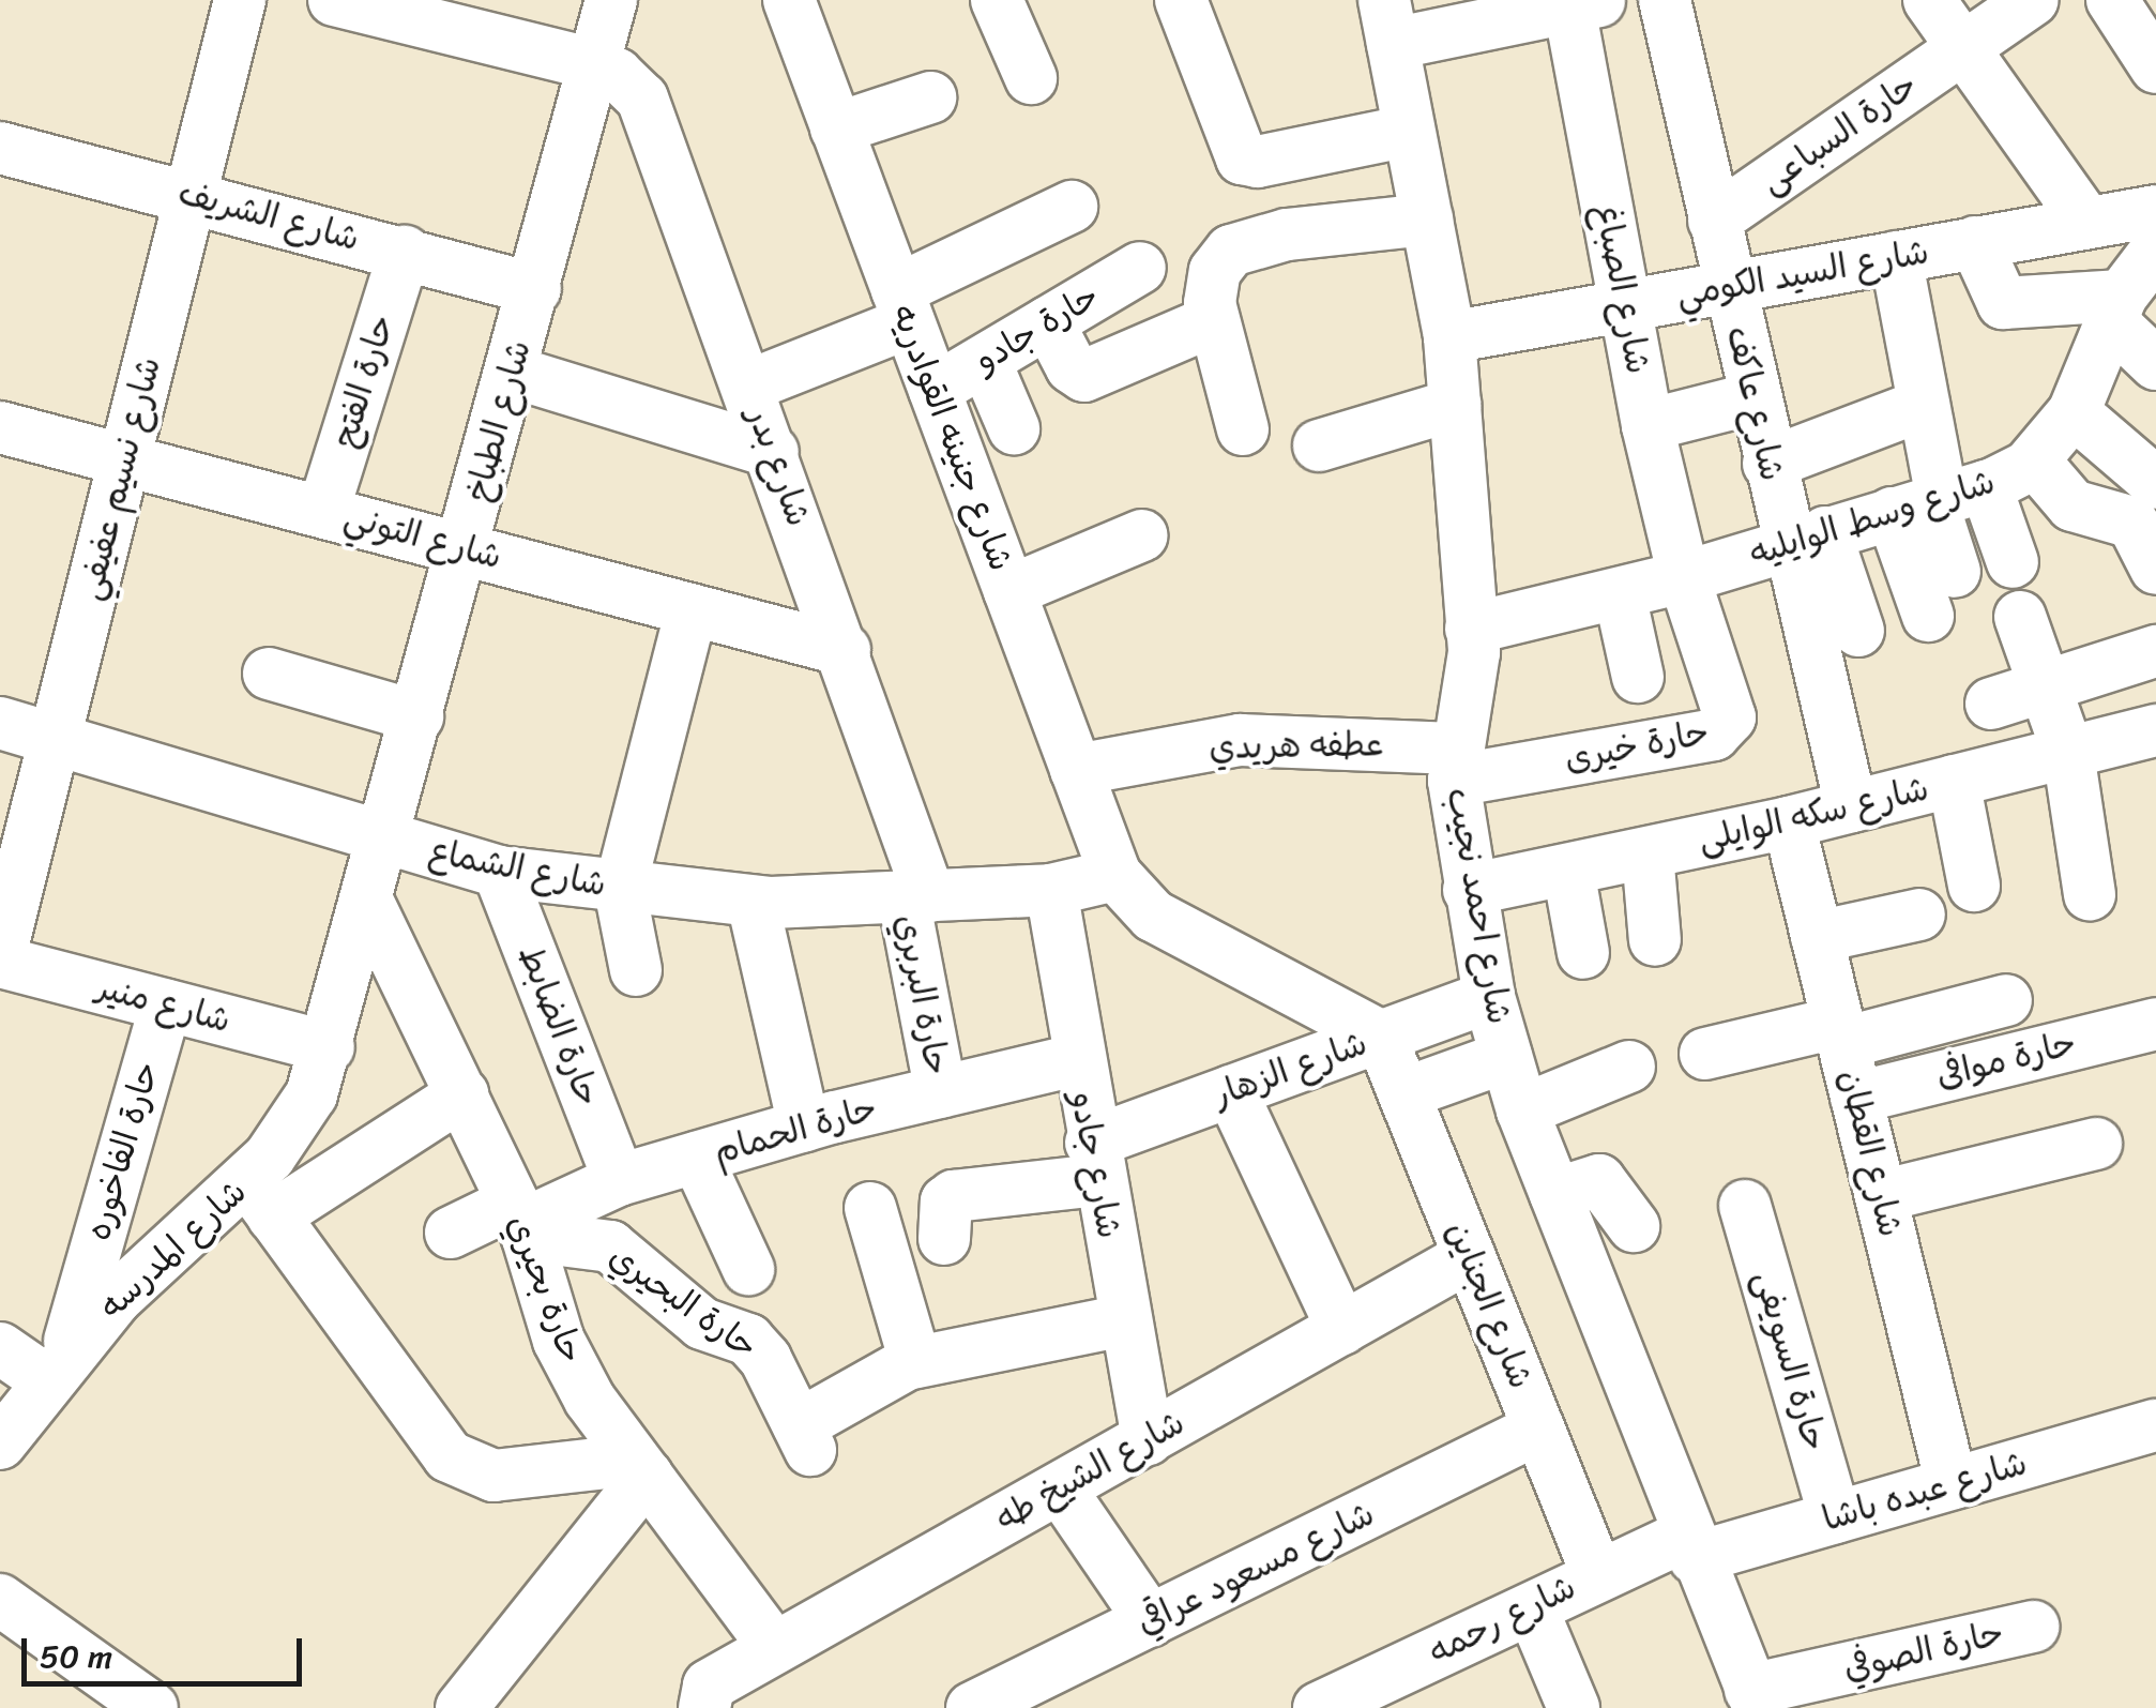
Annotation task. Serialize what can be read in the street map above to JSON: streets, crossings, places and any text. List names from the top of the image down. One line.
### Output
{"streets":{"street":["حارة السباعى","شارع الشريف","شارع السيد الكومي","شارع الصباغ","حارة جادو","حارة الفتح","شارع عاكف","شارع الطباخ","شارع جنينه القوادريه","شارع بدر","شارع نسيم عفيفي","شارع وسط الوايليه","شارع التوني","عطفه هريدي","حارة خيرى","شارع سكه الوايلى","شارع الشماع","شارع احمد نجيب","حارة البربري","شارع منير","حارة الضابط","حارة موافى","شارع الزهار","حارة الحمام","حارة الفاخوره","شارع القطان","شارع جادو","شارع المدرسه","حارة بحيري","حارة البحيري","شارع الجناين","حارة السويفى","شارع الشيخ طه","شارع عبده باشا","شارع مسعود عراقي","شارع رحمه","حارة الصوفي"]},"crossings":[["حارة السباعى","شارع عاكف"],["شارع الشريف","حارة الفتح"],["شارع الشريف","شارع الطباخ"],["شارع الشريف","شارع نسيم عفيفي"],["شارع السيد الكومي","شارع الصباغ"],["شارع السيد الكومي","شارع عاكف"],["شارع السيد الكومي","شارع احمد نجيب"],["شارع الصباغ","شارع وسط الوايليه"],["شارع الصباغ","حارة خيرى"],["حارة جادو","شارع جنينه القوادريه"],["حارة الفتح","شارع التوني"],["شارع عاكف","شارع وسط الوايليه"],["شارع عاكف","شارع سكه الوايلى"],["شارع الطباخ","شارع بدر"],["شارع الطباخ","شارع التوني"],["شارع الطباخ","شارع الشماع"],["شارع الطباخ","شارع المدرسه"],["شارع الطباخ","حارة بحيري"],["شارع جنينه القوادريه","عطفه هريدي"],["شارع جنينه القوادريه","شارع الشماع"],["شارع بدر","شارع التوني"],["شارع بدر","شارع الشماع"],["شارع بدر","حارة البربري"],["شارع نسيم عفيفي","شارع التوني"],["شارع نسيم عفيفي","شارع الشماع"],["شارع نسيم عفيفي","شارع منير"],["شارع وسط الوايليه","حارة خيرى"],["شارع وسط الوايليه","شارع احمد نجيب"],["عطفه هريدي","حارة خيرى"],["عطفه هريدي","شارع احمد نجيب"],["حارة خيرى","شارع احمد نجيب"],["شارع سكه الوايلى","شارع احمد نجيب"],["شارع سكه الوايلى","شارع القطان"],["شارع الشماع","حارة البربري"],["شارع الشماع","حارة الضابط"],["شارع الشماع","شارع جادو"],["شارع احمد نجيب","شارع الزهار"],["شارع احمد نجيب","شارع عبده باشا"],["شارع احمد نجيب","شارع رحمه"],["شارع احمد نجيب","حارة الصوفي"],["حارة البربري","حارة الحمام"],["شارع منير","حارة الفاخوره"],["شارع منير","شارع المدرسه"],["حارة الضابط","حارة الحمام"],["حارة موافى","شارع القطان"],["شارع الزهار","شارع جادو"],["شارع الزهار","شارع الجناين"],["حارة الحمام","شارع جادو"],["حارة الحمام","حارة بحيري"],["حارة الحمام","حارة البحيري"],["حارة الفاخوره","شارع المدرسه"],["شارع القطان","شارع عبده باشا"],["شارع جادو","حارة البحيري"],["شارع جادو","شارع الشيخ طه"],["شارع المدرسه","حارة بحيري"],["حارة بحيري","حارة البحيري"],["حارة بحيري","شارع الشيخ طه"],["شارع الجناين","شارع الشيخ طه"],["شارع الجناين","شارع مسعود عراقي"],["شارع الجناين","شارع رحمه"],["حارة السويفى","شارع عبده باشا"],["شارع عبده باشا","شارع رحمه"]],"scale_bar":"50 m"}
